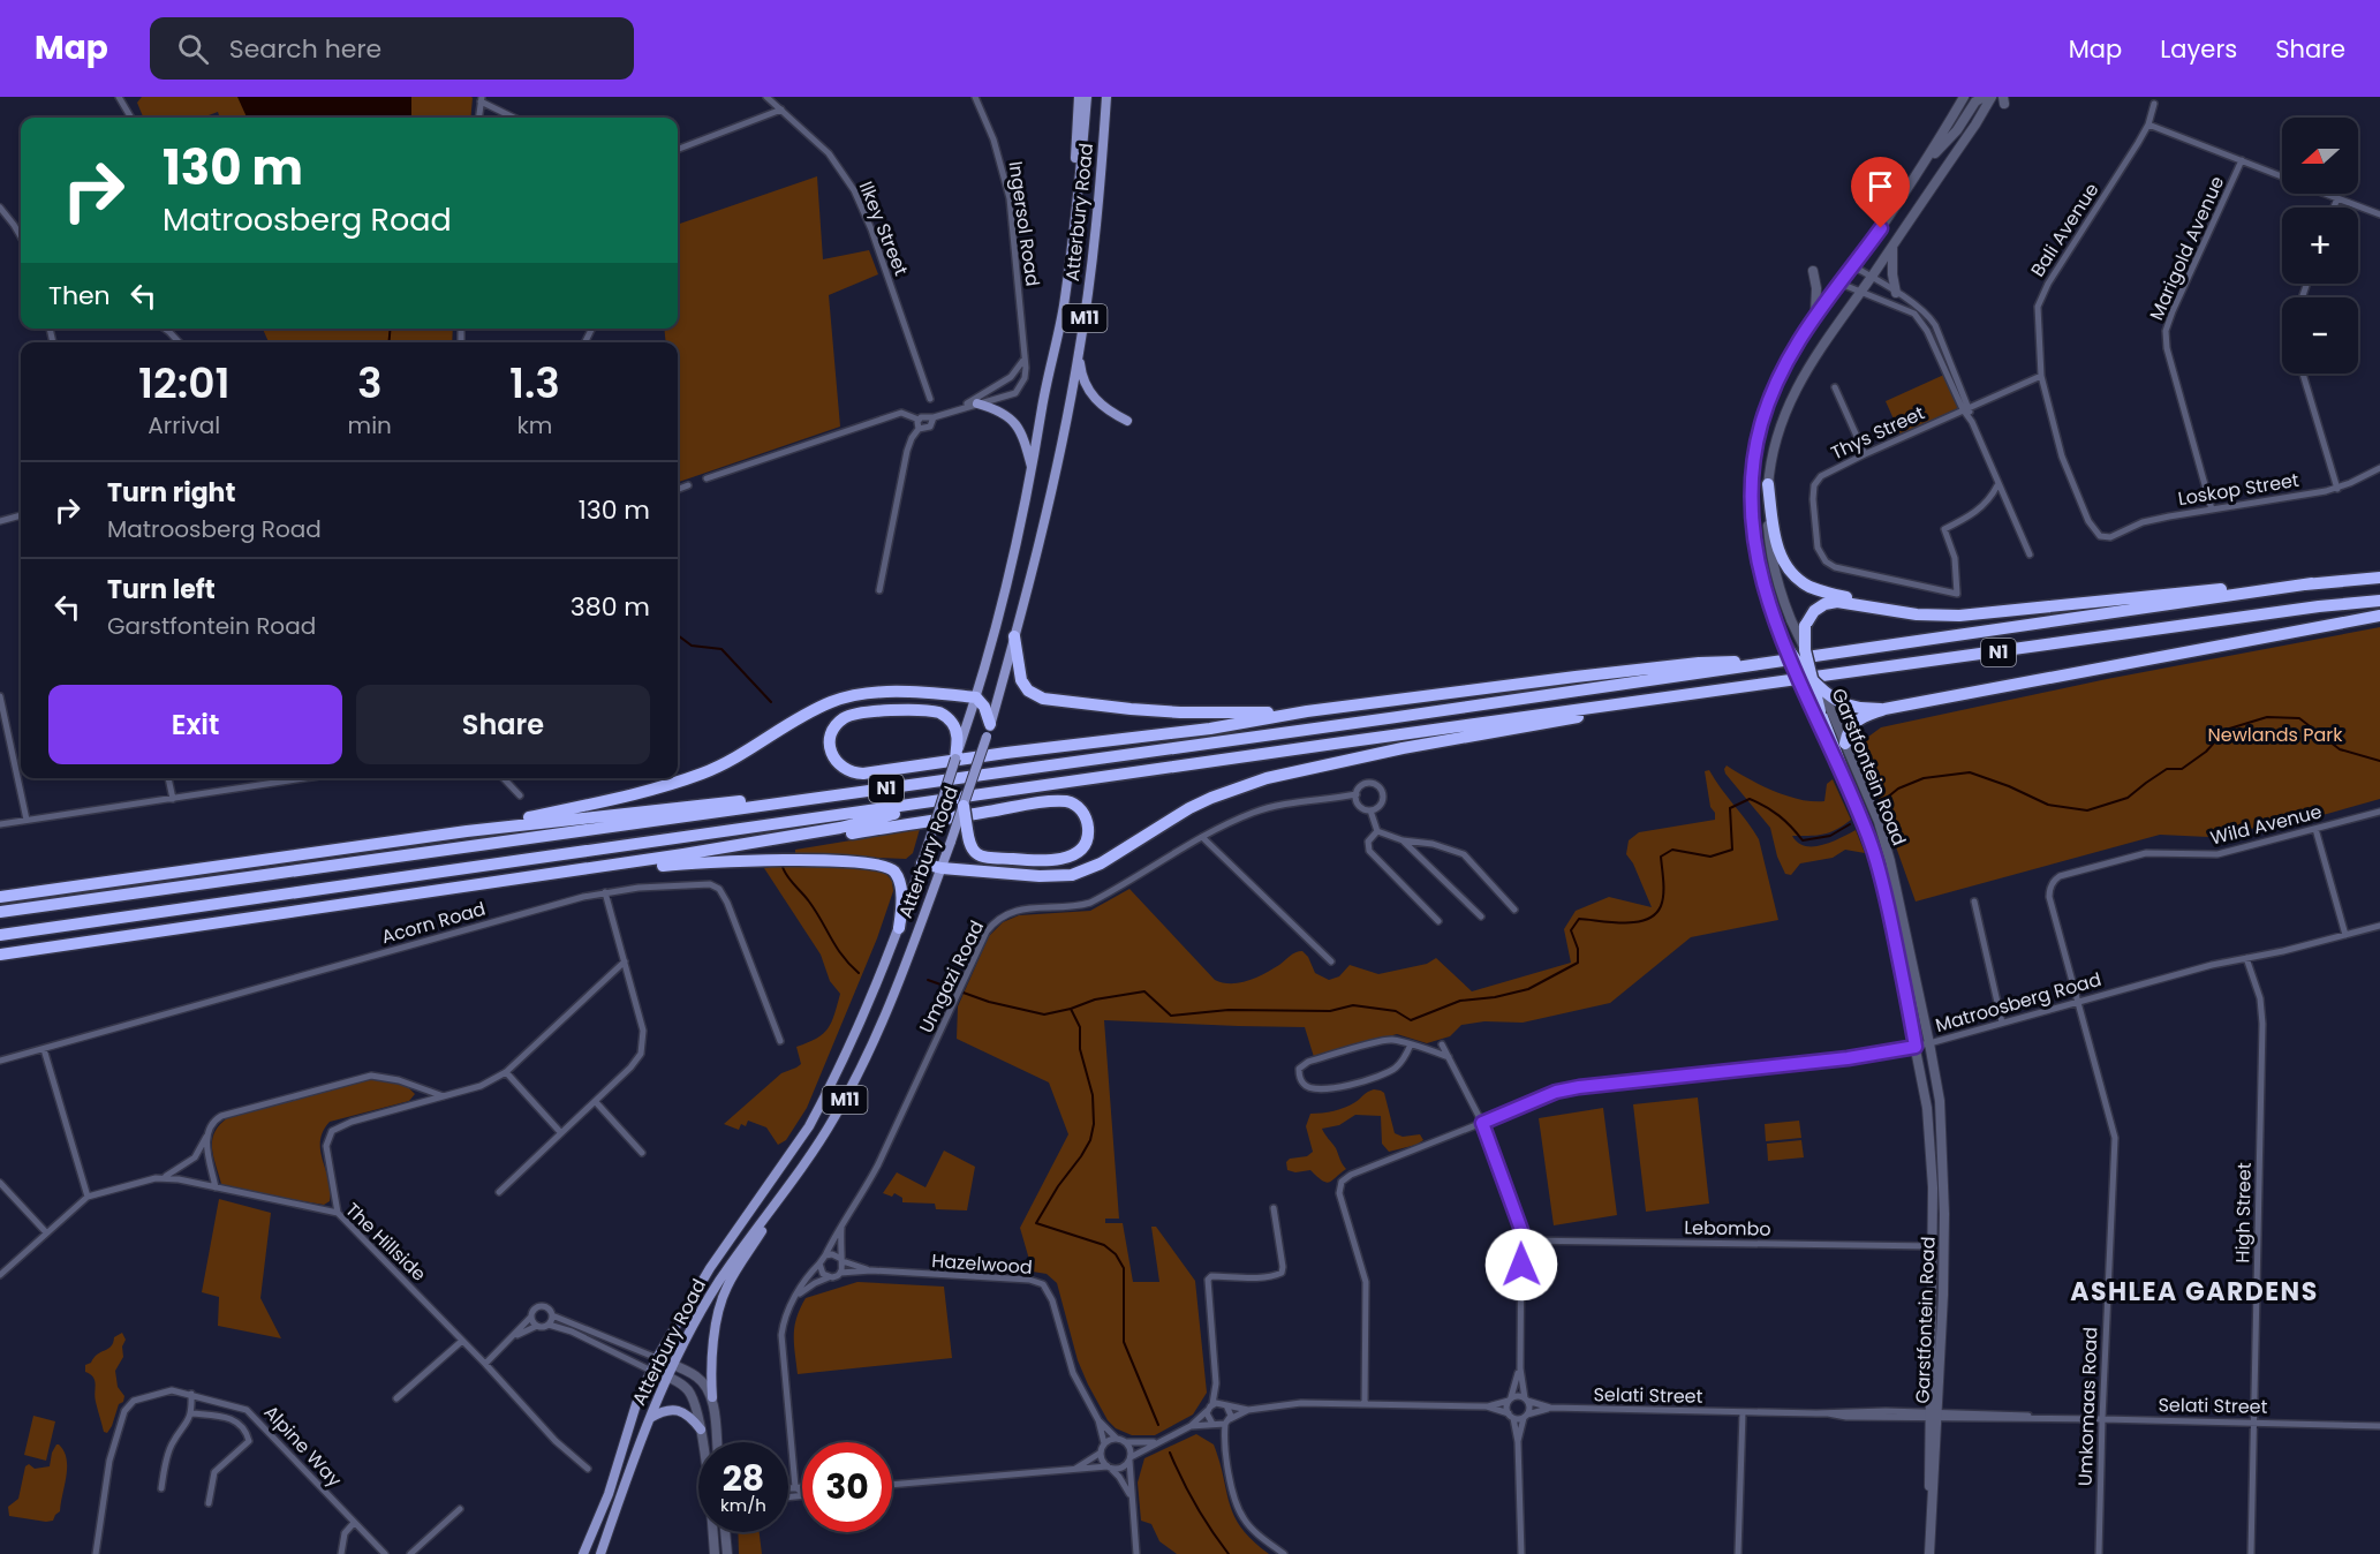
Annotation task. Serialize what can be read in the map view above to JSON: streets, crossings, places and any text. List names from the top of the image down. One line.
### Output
{"streets":{"highway":["N1"],"main road":["Atterbury Road","M11","Garstfontein Road"],"street":["Ingersol Road","Ilkey Street","Bali Avenue","Marigold Avenue","Thys Street","Loskop Street","Wild Avenue","Acorn Road","Umgazi Road","Matroosberg Road","High Street","Lebombo","The Hillside","Hazelwood","Selati Street","Umkomaas Road","Alpine Way"]},"crossings":[["Bali Avenue","Thys Street"],["Bali Avenue","Loskop Street"],["Marigold Avenue","Loskop Street"],["Garstfontein Road","Matroosberg Road"],["Garstfontein Road","Lebombo"],["Garstfontein Road","Selati Street"],["Wild Avenue","Umkomaas Road"],["Matroosberg Road","High Street"],["Matroosberg Road","Umkomaas Road"],["High Street","Selati Street"],["Selati Street","Umkomaas Road"]],"districts":["ASHLEA GARDENS"],"parks":["Newlands Park"],"north":"left","page":{"header":"Map","search":"Search here","nav":["Map","Layers","Share"],"map_buttons":["+","−"],"turn":["130 m","Matroosberg Road"],"then":"Then","eta":["12:01","Arrival","3","min","1.3","km"],"list":[{"name":"Turn right","note":"Matroosberg Road","value":"130 m"},{"name":"Turn left","note":"Garstfontein Road","value":"380 m"}],"buttons":["Exit","Share"],"speed":"28 km/h","limit":"30"}}
